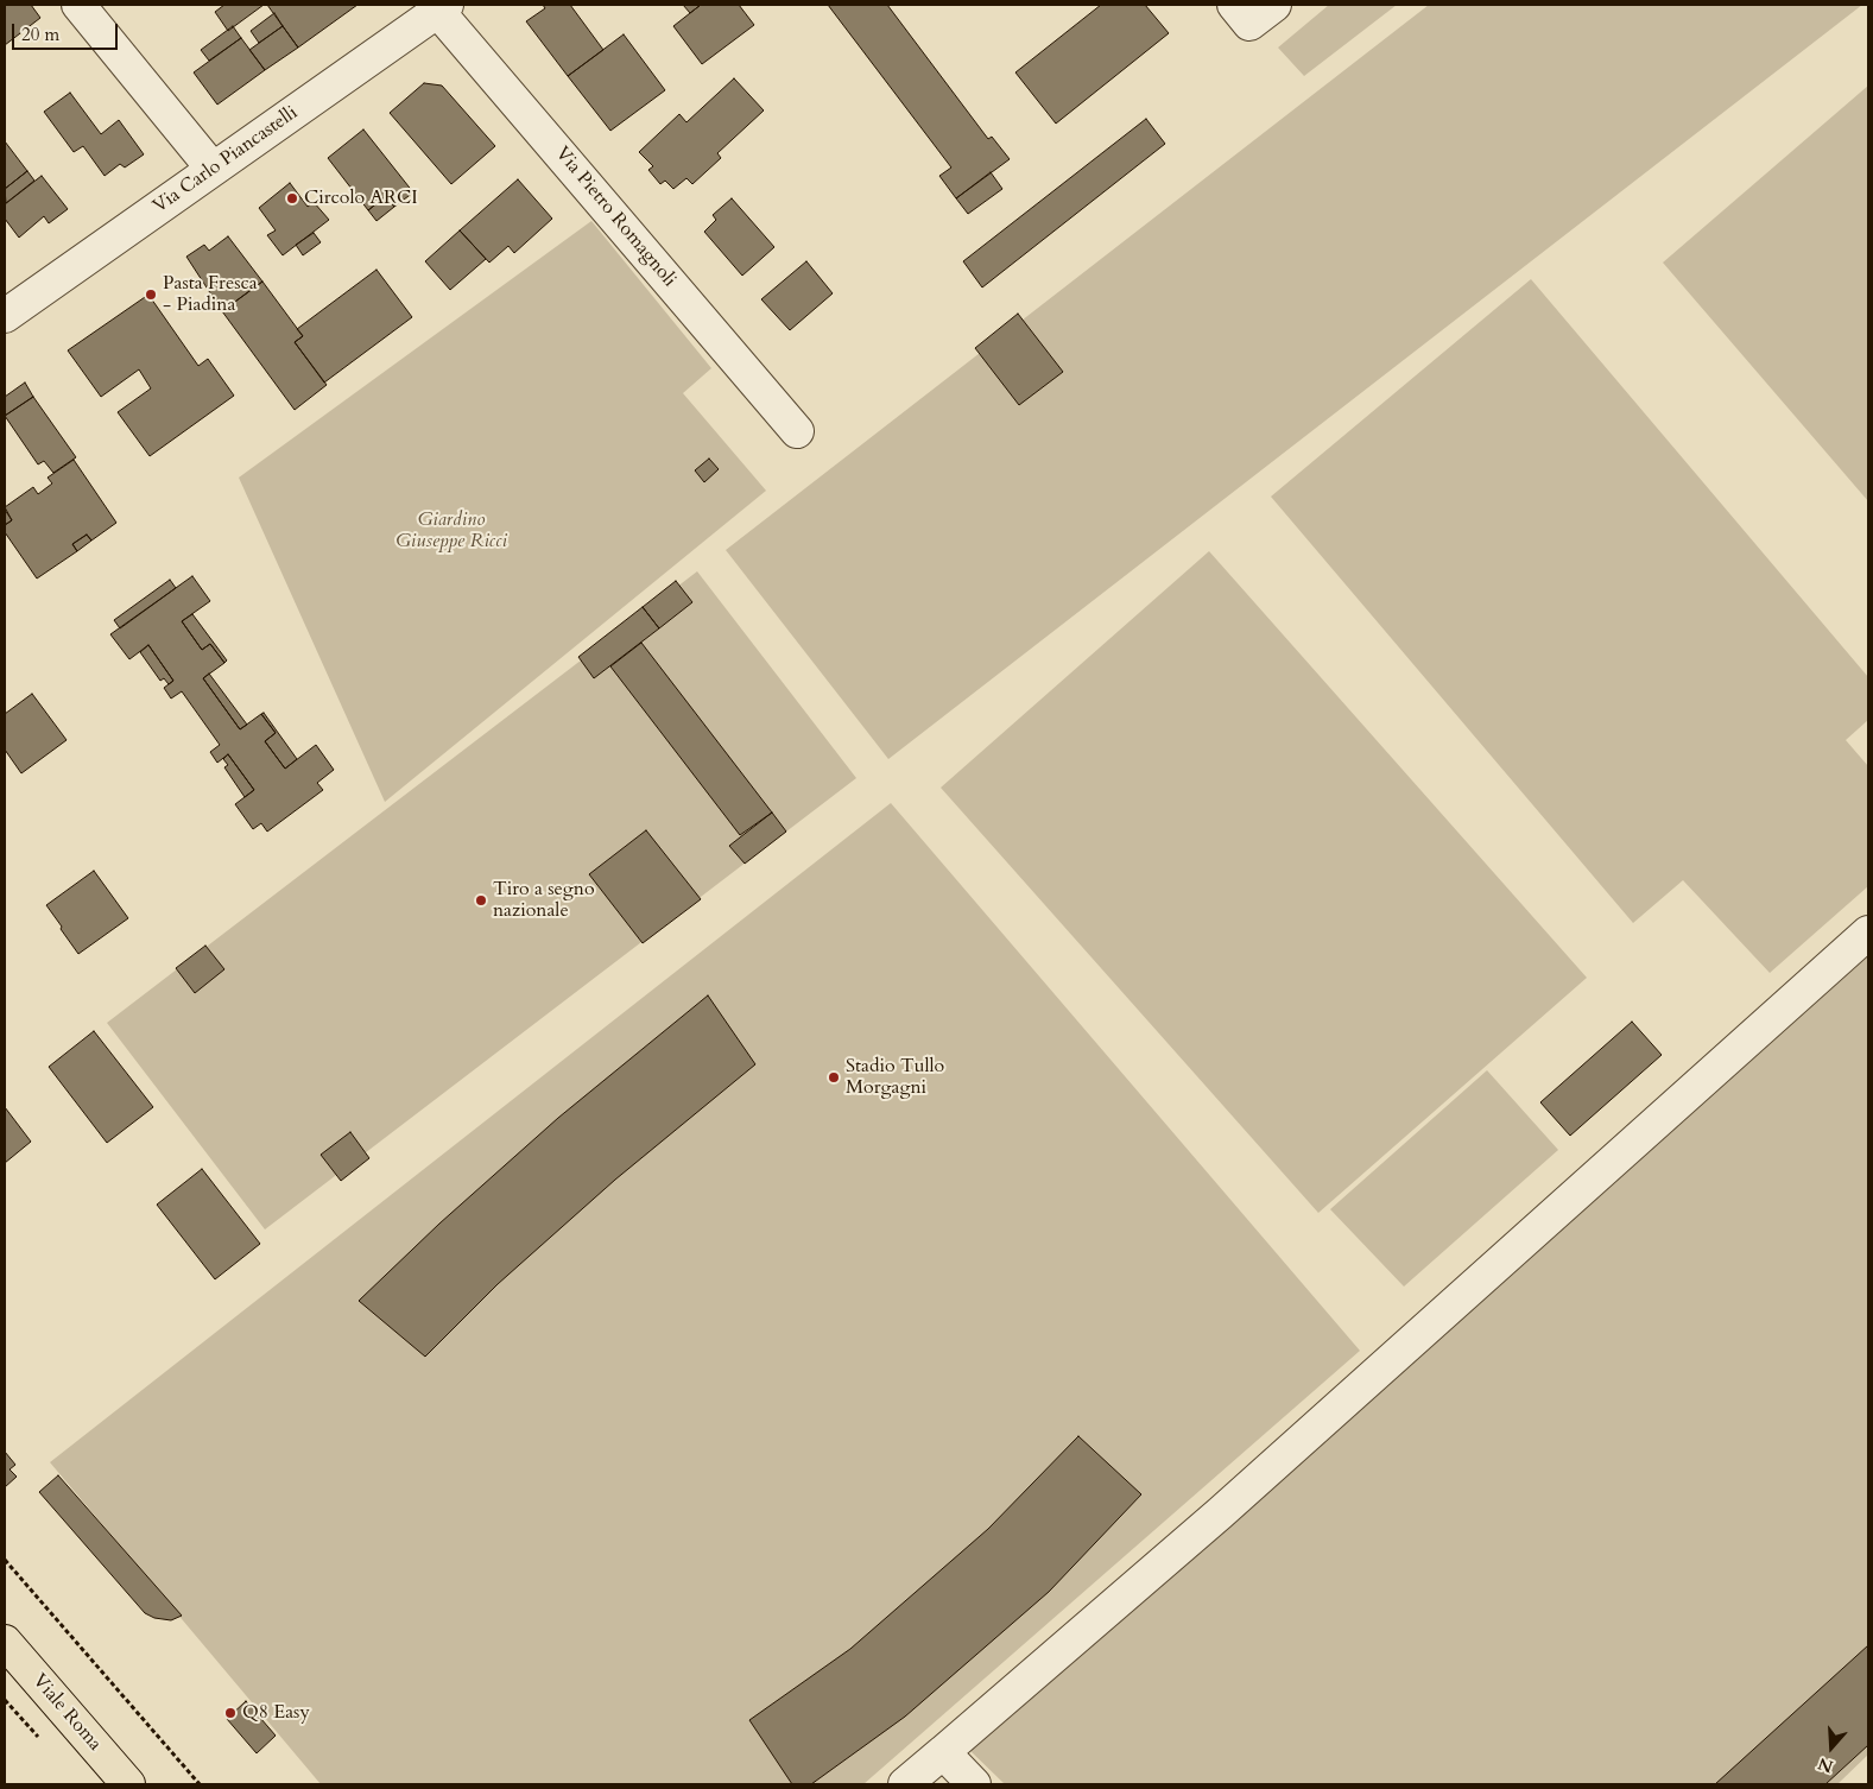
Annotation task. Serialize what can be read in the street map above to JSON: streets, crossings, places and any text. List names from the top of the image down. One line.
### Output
{"streets":{"main road":["Viale Roma"],"street":["Via Carlo Piancastelli","Via Pietro Romagnoli"]},"crossings":[["Via Carlo Piancastelli","Via Pietro Romagnoli"]],"parks":["Giardino Giuseppe Ricci"],"places":["Circolo ARCI","Pasta Fresca - Piadina","Tiro a segno nazionale","Stadio Tullo Morgagni","Q8 Easy"],"scale_bar":"20 m","north":"bottom"}
